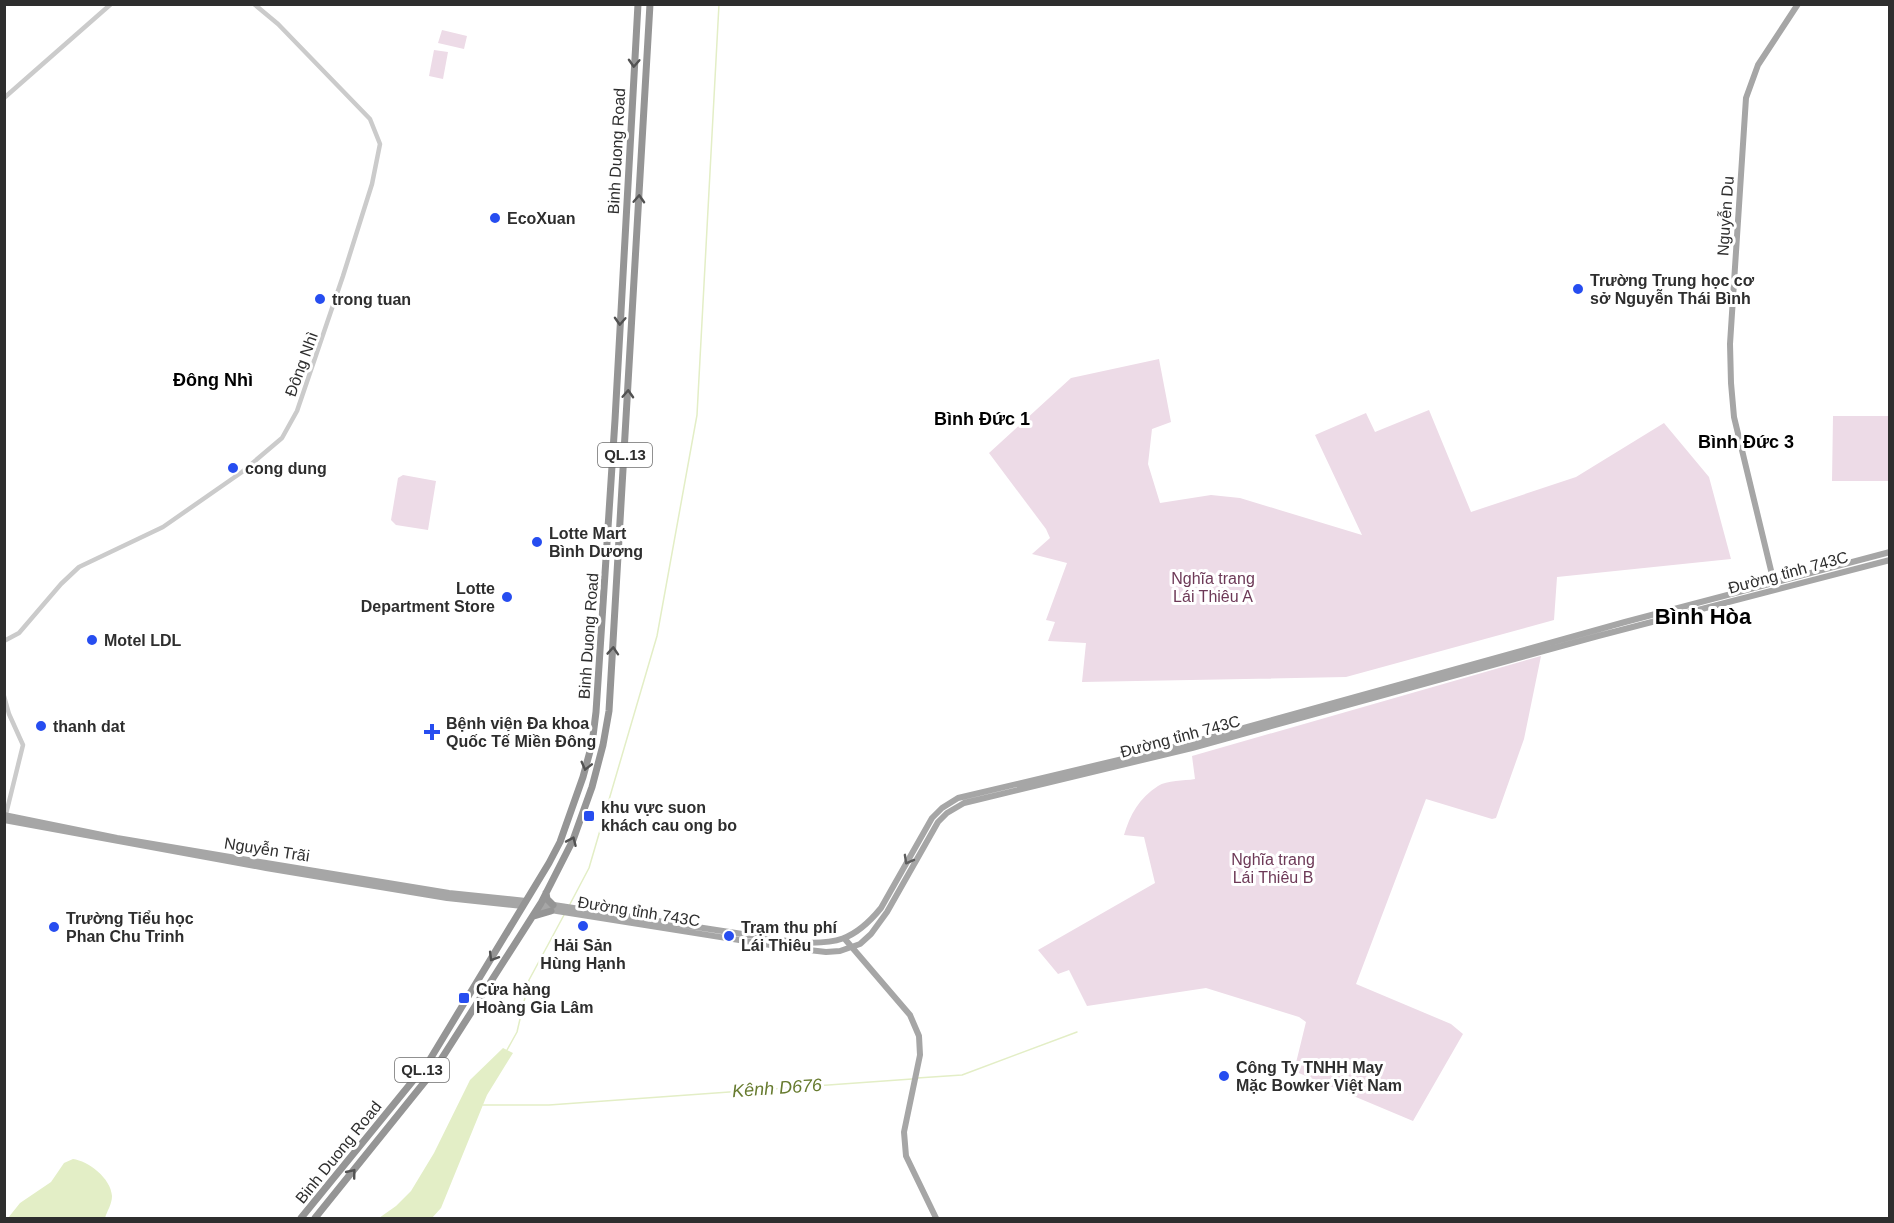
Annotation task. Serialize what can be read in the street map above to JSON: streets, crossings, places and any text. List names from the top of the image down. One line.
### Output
{"streets":{"highway":["Binh Duong Road","QL.13"],"main road":["Nguyễn Du","Đường tỉnh 743C","Nguyễn Trãi"],"street":["Đông Nhì"]},"crossings":[["Binh Duong Road","Đường tỉnh 743C"],["Binh Duong Road","Nguyễn Trãi"],["Nguyễn Du","Đường tỉnh 743C"]],"districts":["Đông Nhì","Bình Đức 1","Bình Đức 3","Bình Hòa"],"water":["Kênh D676"],"parks":["Nghĩa trang Lái Thiêu A","Nghĩa trang Lái Thiêu B"],"places":{"other":["EcoXuan","Trường Trung học cơ sở Nguyễn Thái Bình","trong tuan","cong dung","Lotte Mart Bình Dương","Lotte Department Store","Motel LDL","thanh dat","Hải Sản Hùng Hạnh","Trường Tiểu học Phan Chu Trinh","Trạm thu phí Lái Thiêu","Công Ty TNHH May Mặc Bowker Việt Nam"],"health":["Bệnh viện Đa khoa Quốc Tế Miền Đông"],"transit":["khu vực suon khách cau ong bo","Cửa hàng Hoàng Gia Lâm"]}}
